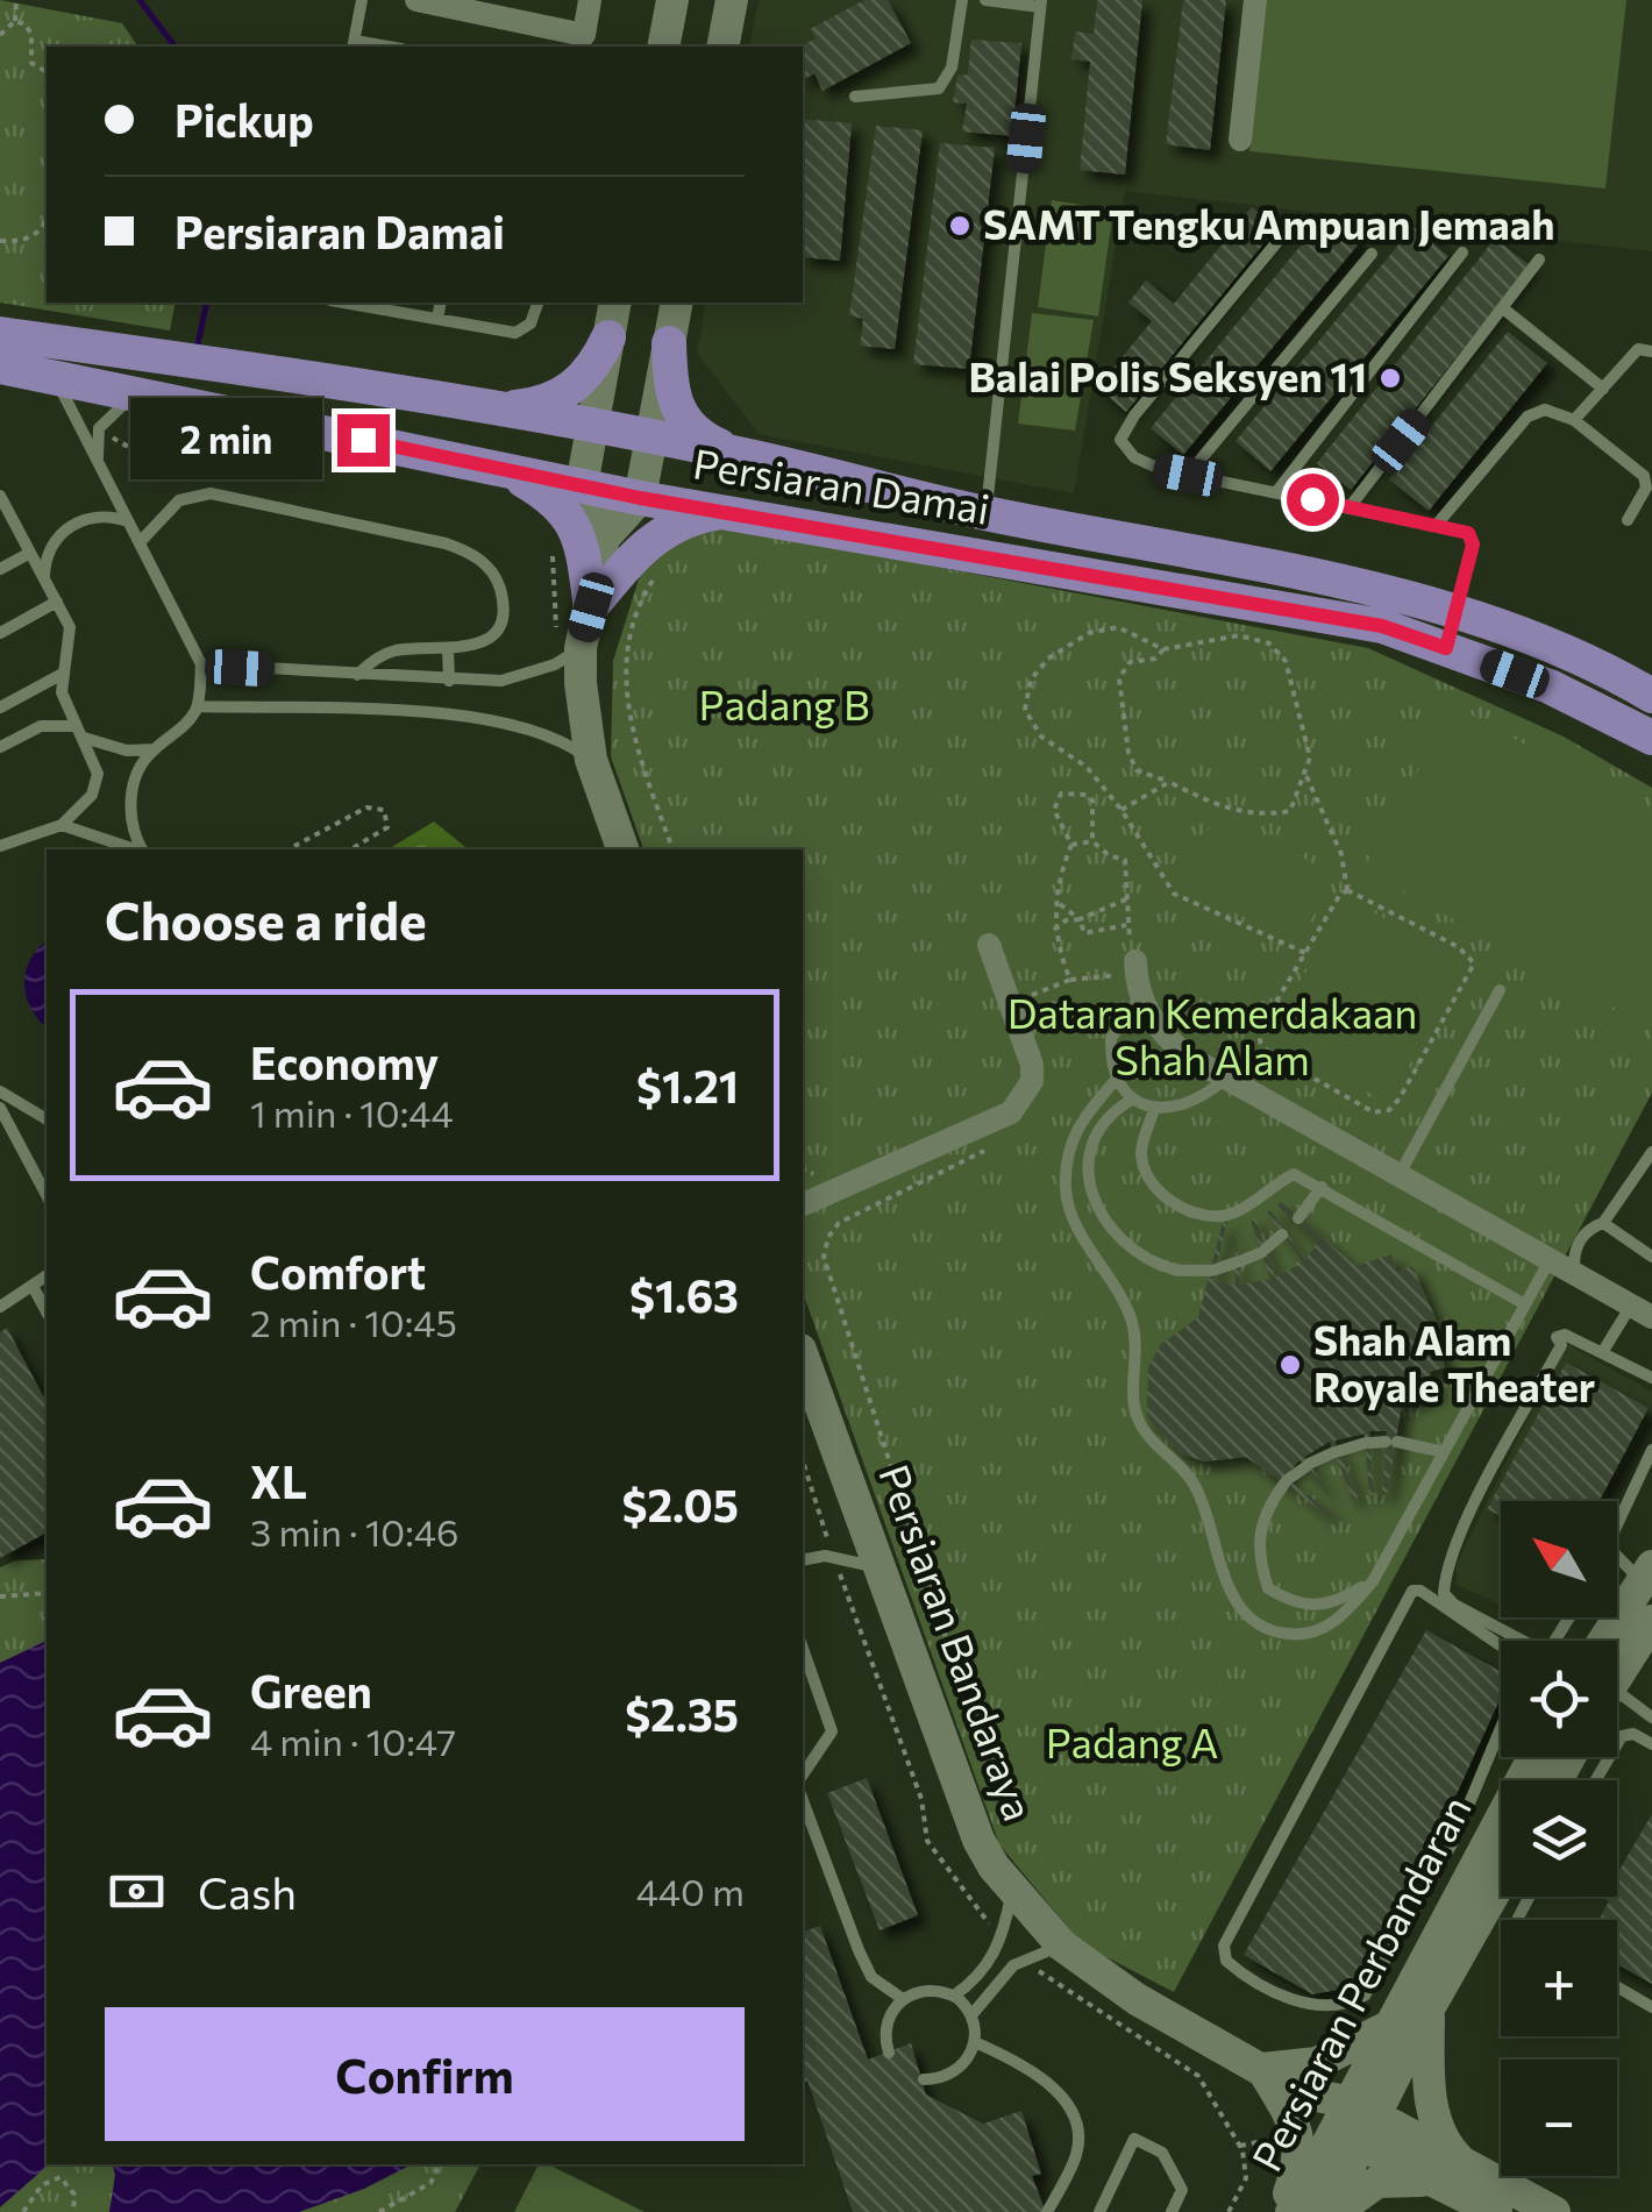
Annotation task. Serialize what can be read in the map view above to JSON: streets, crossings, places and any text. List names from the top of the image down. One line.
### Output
{"streets":{"main road":["Persiaran Damai","Persiaran Bandaraya","Persiaran Perbandaran"]},"crossings":[["Persiaran Bandaraya","Persiaran Perbandaran"]],"parks":["Padang B","Dataran Kemerdakaan Shah Alam","Padang A"],"places":["SAMT Tengku Ampuan Jemaah","Balai Polis Seksyen 11","Shah Alam Royale Theater"],"north":"top left","page":{"banner":["Pickup","Persiaran Damai"],"bubble":"2 min","heading":"Choose a ride","list":[{"name":"Economy","note":"1 min · 10:44","value":"$1.21"},{"name":"Comfort","note":"2 min · 10:45","value":"$1.63"},{"name":"XL","note":"3 min · 10:46","value":"$2.05"},{"name":"Green","note":"4 min · 10:47","value":"$2.35"}],"map_buttons":["+","−"],"pay":["Cash","440 m"],"buttons":"Confirm"}}
